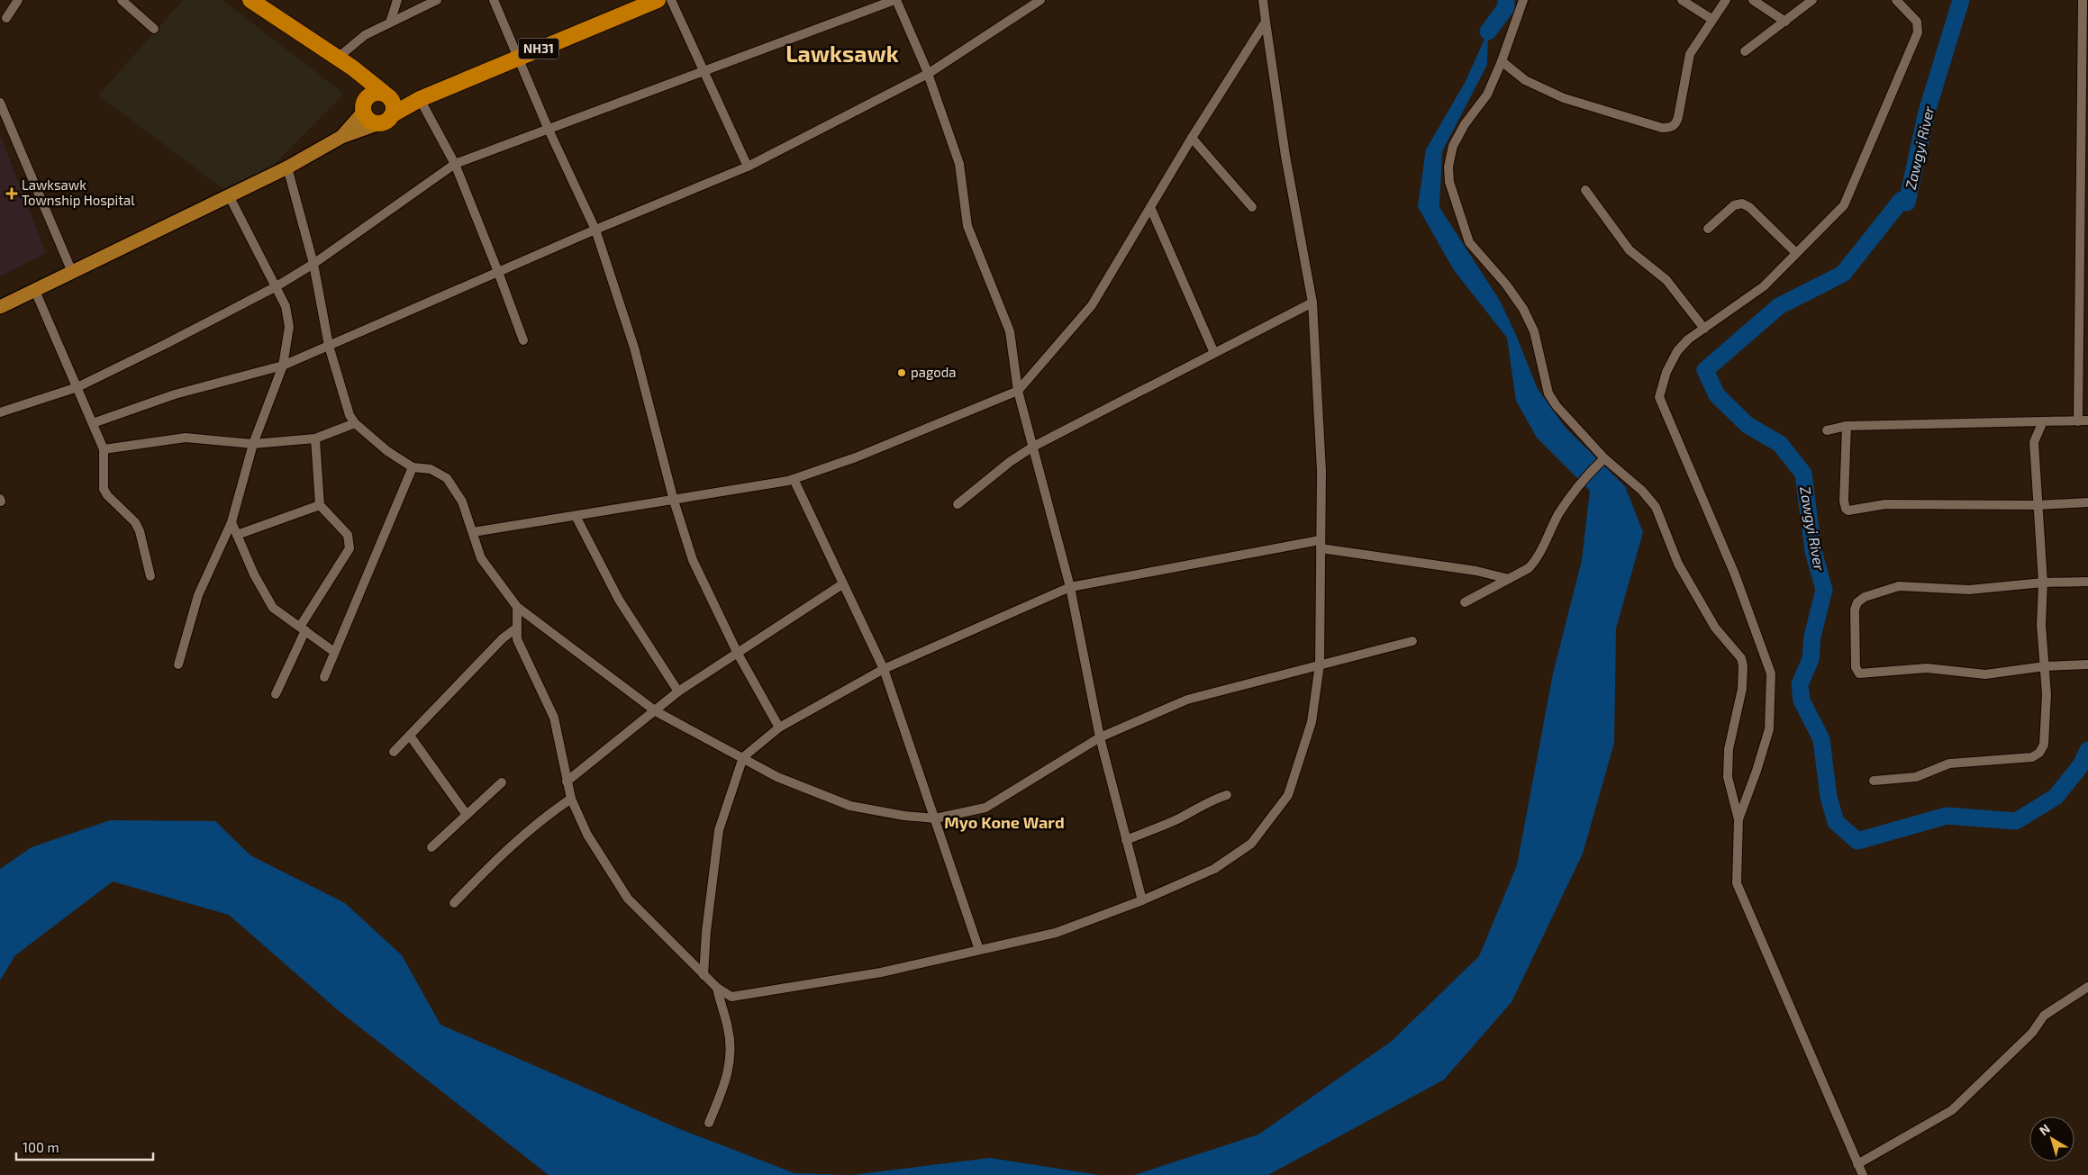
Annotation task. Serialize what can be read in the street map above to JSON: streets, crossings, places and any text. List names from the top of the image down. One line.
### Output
{"streets":{"highway":["NH31"]},"districts":["Lawksawk","Myo Kone Ward"],"water":["Zawgyi River"],"places":{"health":["Lawksawk Township Hospital"],"other":["pagoda"]},"scale_bar":"100 m","north":"top left"}
